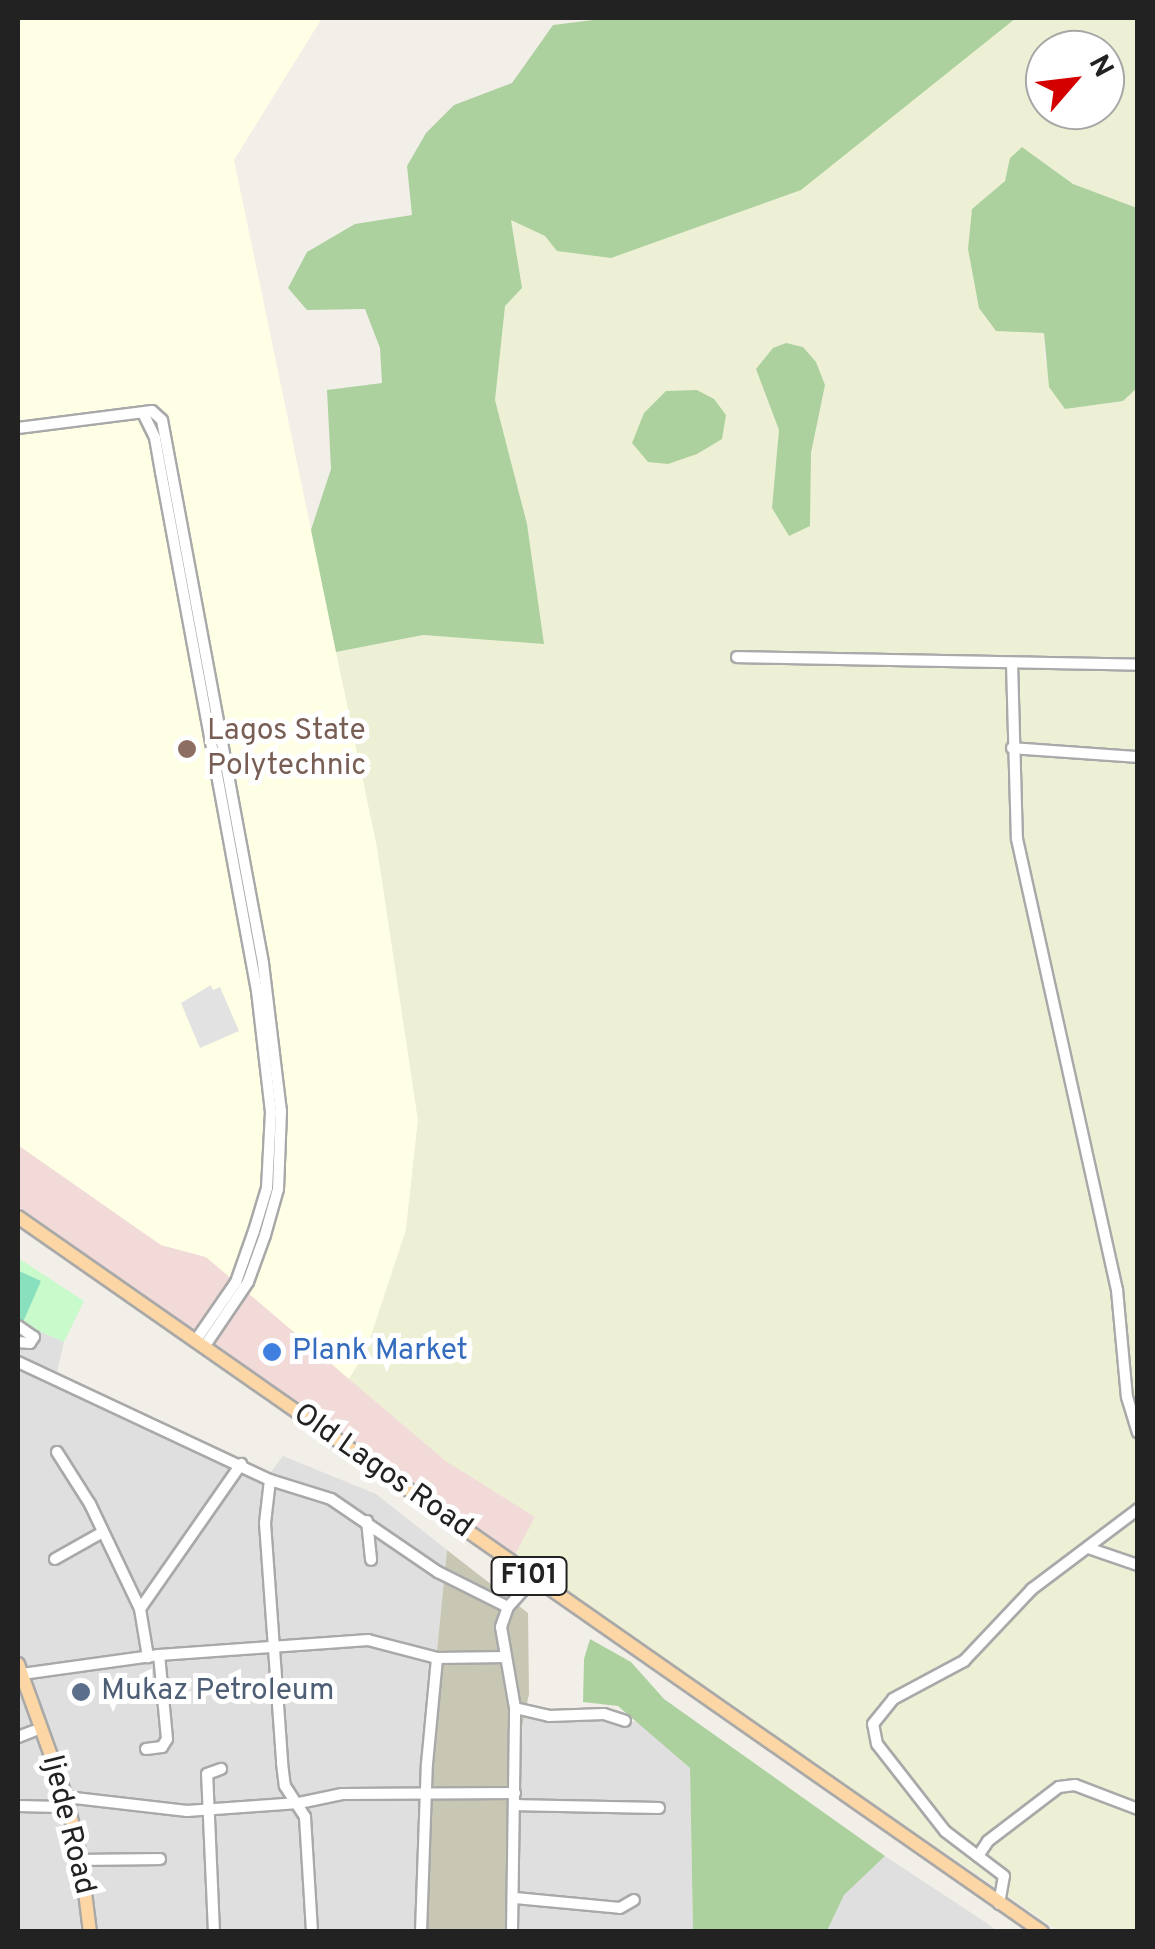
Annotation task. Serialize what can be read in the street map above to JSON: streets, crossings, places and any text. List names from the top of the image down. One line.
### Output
{"streets":{"main road":["Old Lagos Road","F101","Ijede Road"]},"places":["Lagos State Polytechnic","Plank Market","Mukaz Petroleum"],"north":"top right"}
